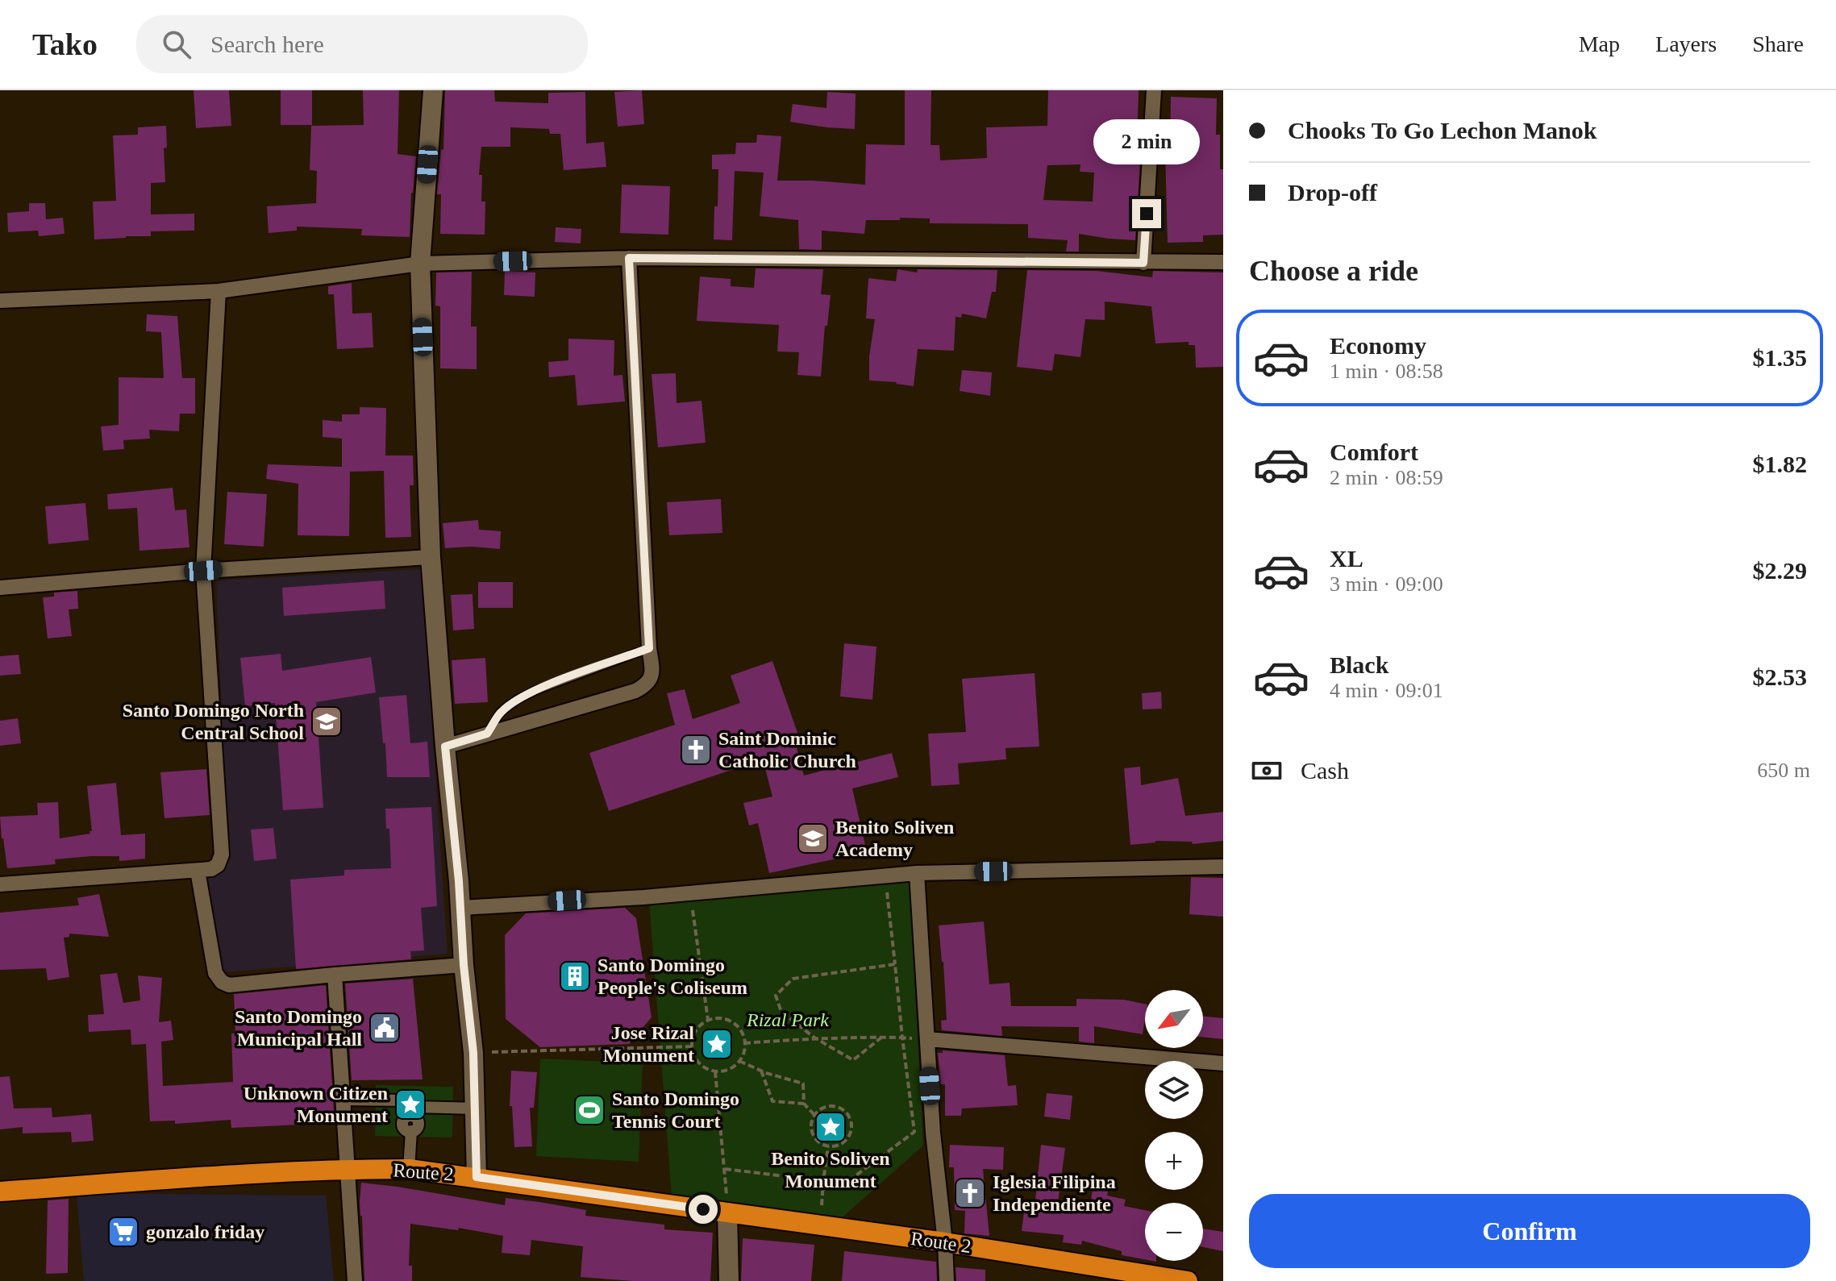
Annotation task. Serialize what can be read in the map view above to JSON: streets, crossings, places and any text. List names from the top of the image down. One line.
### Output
{"streets":{"highway":["Route 2"]},"parks":["Rizal Park"],"places":{"school or university":["Santo Domingo North Central School","Benito Soliven Academy"],"church":["Saint Dominic Catholic Church","Iglesia Filipina Independiente"],"building":["Santo Domingo People's Coliseum"],"public building":["Santo Domingo Municipal Hall"],"place":["Jose Rizal Monument","Unknown Citizen Monument","Benito Soliven Monument"],"sports":["Santo Domingo Tennis Court"],"supermarket":["gonzalo friday"]},"north":"bottom left","page":{"header":"Tako","search":"Search here","nav":["Map","Layers","Share"],"banner":["Chooks To Go Lechon Manok","Drop-off"],"bubble":"2 min","heading":"Choose a ride","list":[{"name":"Economy","note":"1 min · 08:58","value":"$1.35"},{"name":"Comfort","note":"2 min · 08:59","value":"$1.82"},{"name":"XL","note":"3 min · 09:00","value":"$2.29"},{"name":"Black","note":"4 min · 09:01","value":"$2.53"}],"pay":["Cash","650 m"],"map_buttons":["+","−"],"buttons":"Confirm"}}
